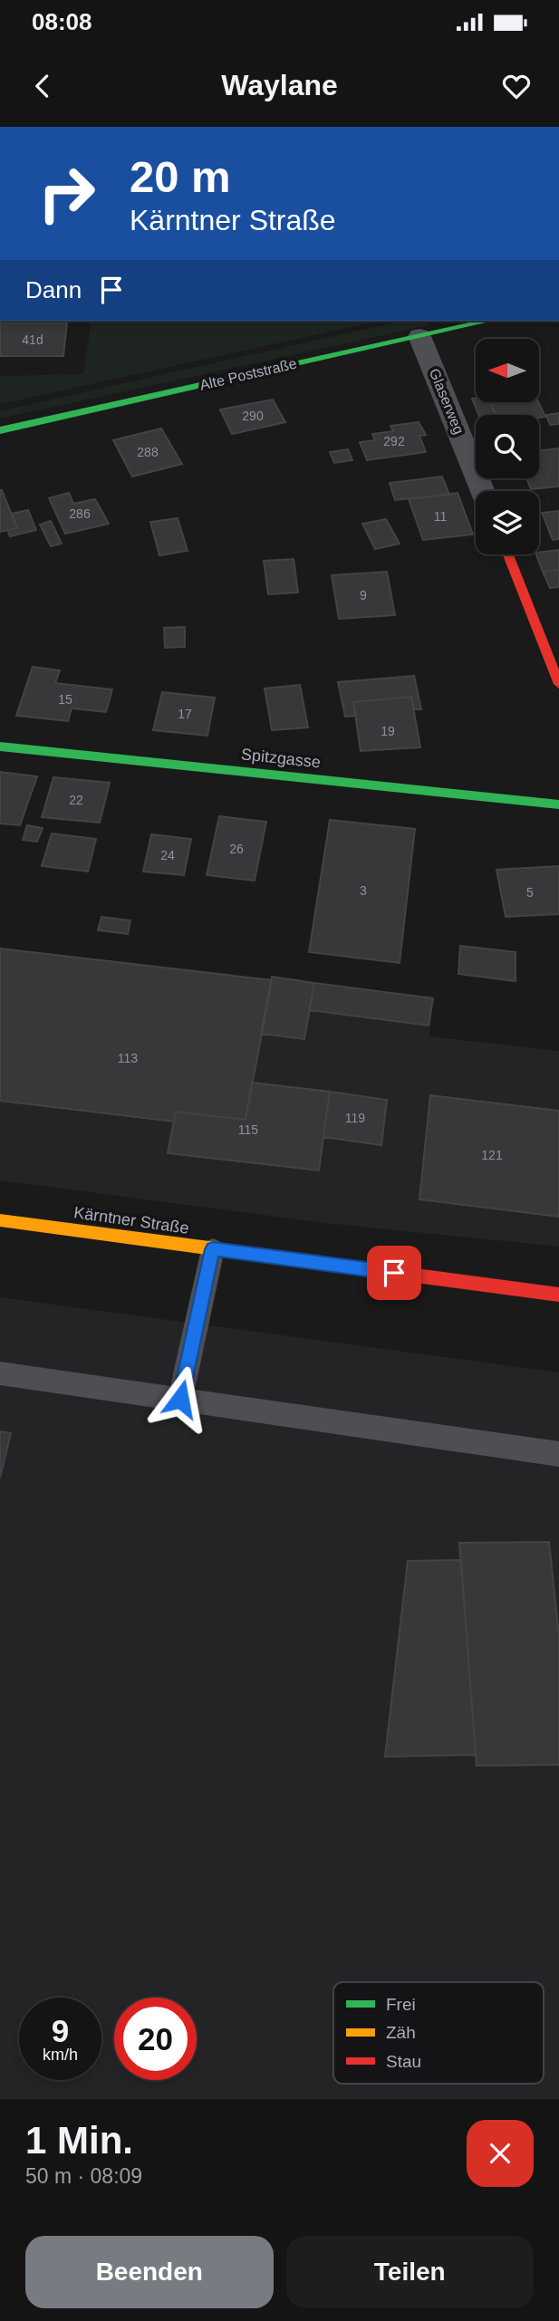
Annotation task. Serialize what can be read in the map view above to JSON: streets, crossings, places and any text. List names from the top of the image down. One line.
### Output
{"streets":{"street":["Alte Poststraße","Glaserweg","Spitzgasse","Kärntner Straße"]},"crossings":[["Alte Poststraße","Glaserweg"]],"house_numbers":["41d","290","292","288","286","11","9","15","17","19","22","26","24","3","5","113","119","115","121"],"legend":["Frei","Zäh","Stau"],"north":"left","page":{"status":"08:08","header":"Waylane","turn":["20 m","Kärntner Straße"],"then":"Dann","speed":"9 km/h","limit":"20","heading":["1 Min.","50 m · 08:09"],"buttons":["Beenden","Teilen"]}}
